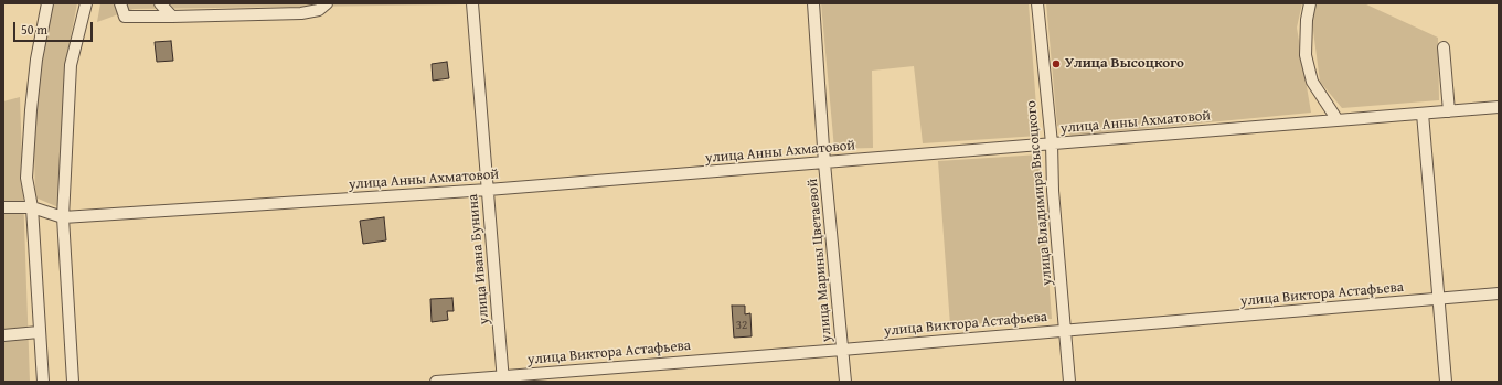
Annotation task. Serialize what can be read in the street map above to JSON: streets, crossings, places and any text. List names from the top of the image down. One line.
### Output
{"streets":{"street":["улица Анны Ахматовой","улица Владимира Высоцкого","улица Ивана Бунина","улица Марины Цветаевой","улица Виктора Астафьева"]},"crossings":[["улица Анны Ахматовой","улица Владимира Высоцкого"],["улица Анны Ахматовой","улица Ивана Бунина"],["улица Анны Ахматовой","улица Марины Цветаевой"],["улица Владимира Высоцкого","улица Виктора Астафьева"],["улица Ивана Бунина","улица Виктора Астафьева"],["улица Марины Цветаевой","улица Виктора Астафьева"]],"places":["Улица Высоцкого"],"house_numbers":["32"],"scale_bar":"50 m"}
